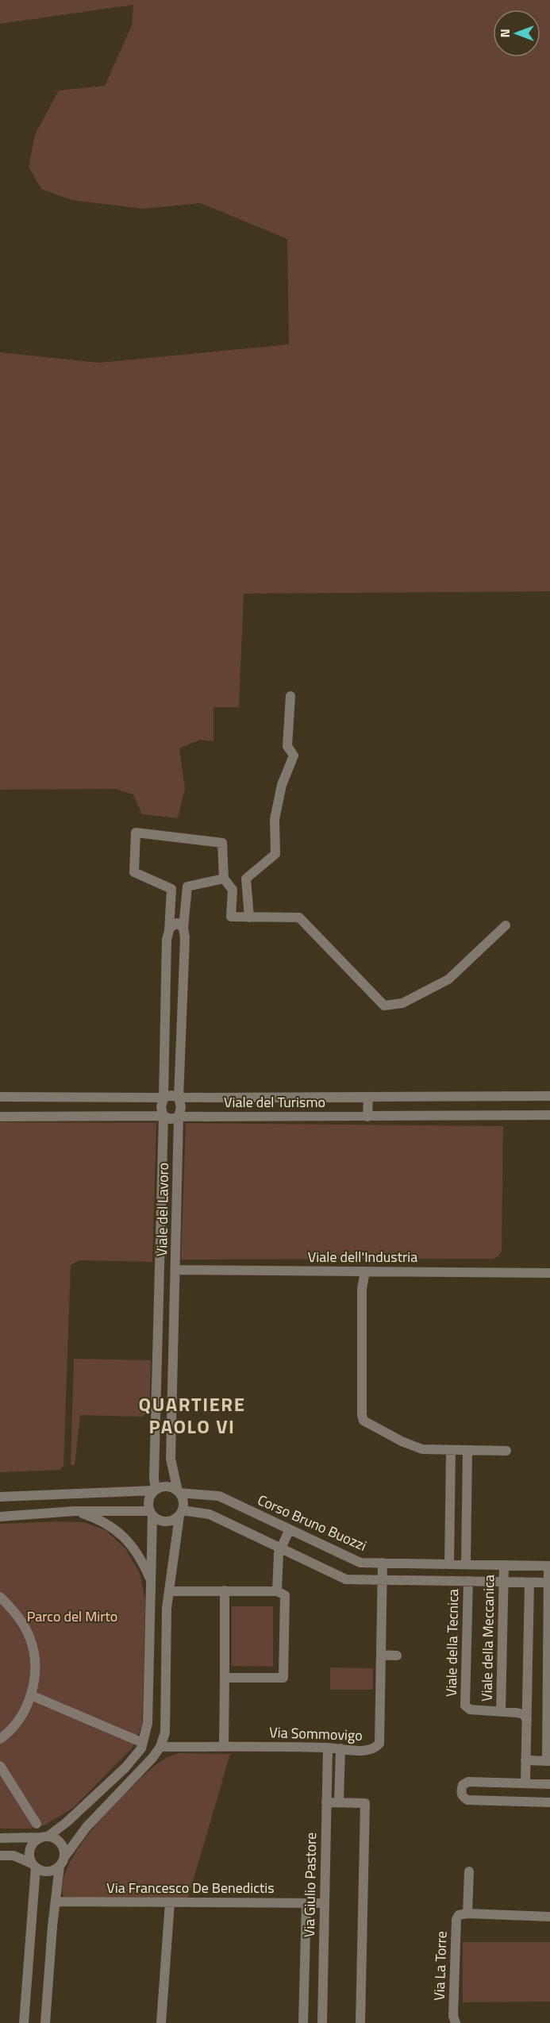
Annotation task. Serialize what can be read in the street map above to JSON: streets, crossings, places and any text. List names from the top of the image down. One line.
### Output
{"streets":{"street":["Viale del Turismo","Viale del Lavoro","Viale dell'Industria","Corso Bruno Buozzi","Viale della Meccanica","Viale della Tecnica","Via Sommovigo","Via Giulio Pastore","Via Francesco De Benedictis","Via La Torre"]},"crossings":[["Viale del Turismo","Viale del Lavoro"],["Viale del Lavoro","Viale dell'Industria"],["Viale del Lavoro","Corso Bruno Buozzi"],["Corso Bruno Buozzi","Viale della Meccanica"],["Corso Bruno Buozzi","Via Sommovigo"],["Viale della Meccanica","Viale della Tecnica"],["Via Sommovigo","Via Giulio Pastore"],["Via Giulio Pastore","Via Francesco De Benedictis"]],"districts":["QUARTIERE PAOLO VI"],"parks":["Parco del Mirto"],"north":"left"}
